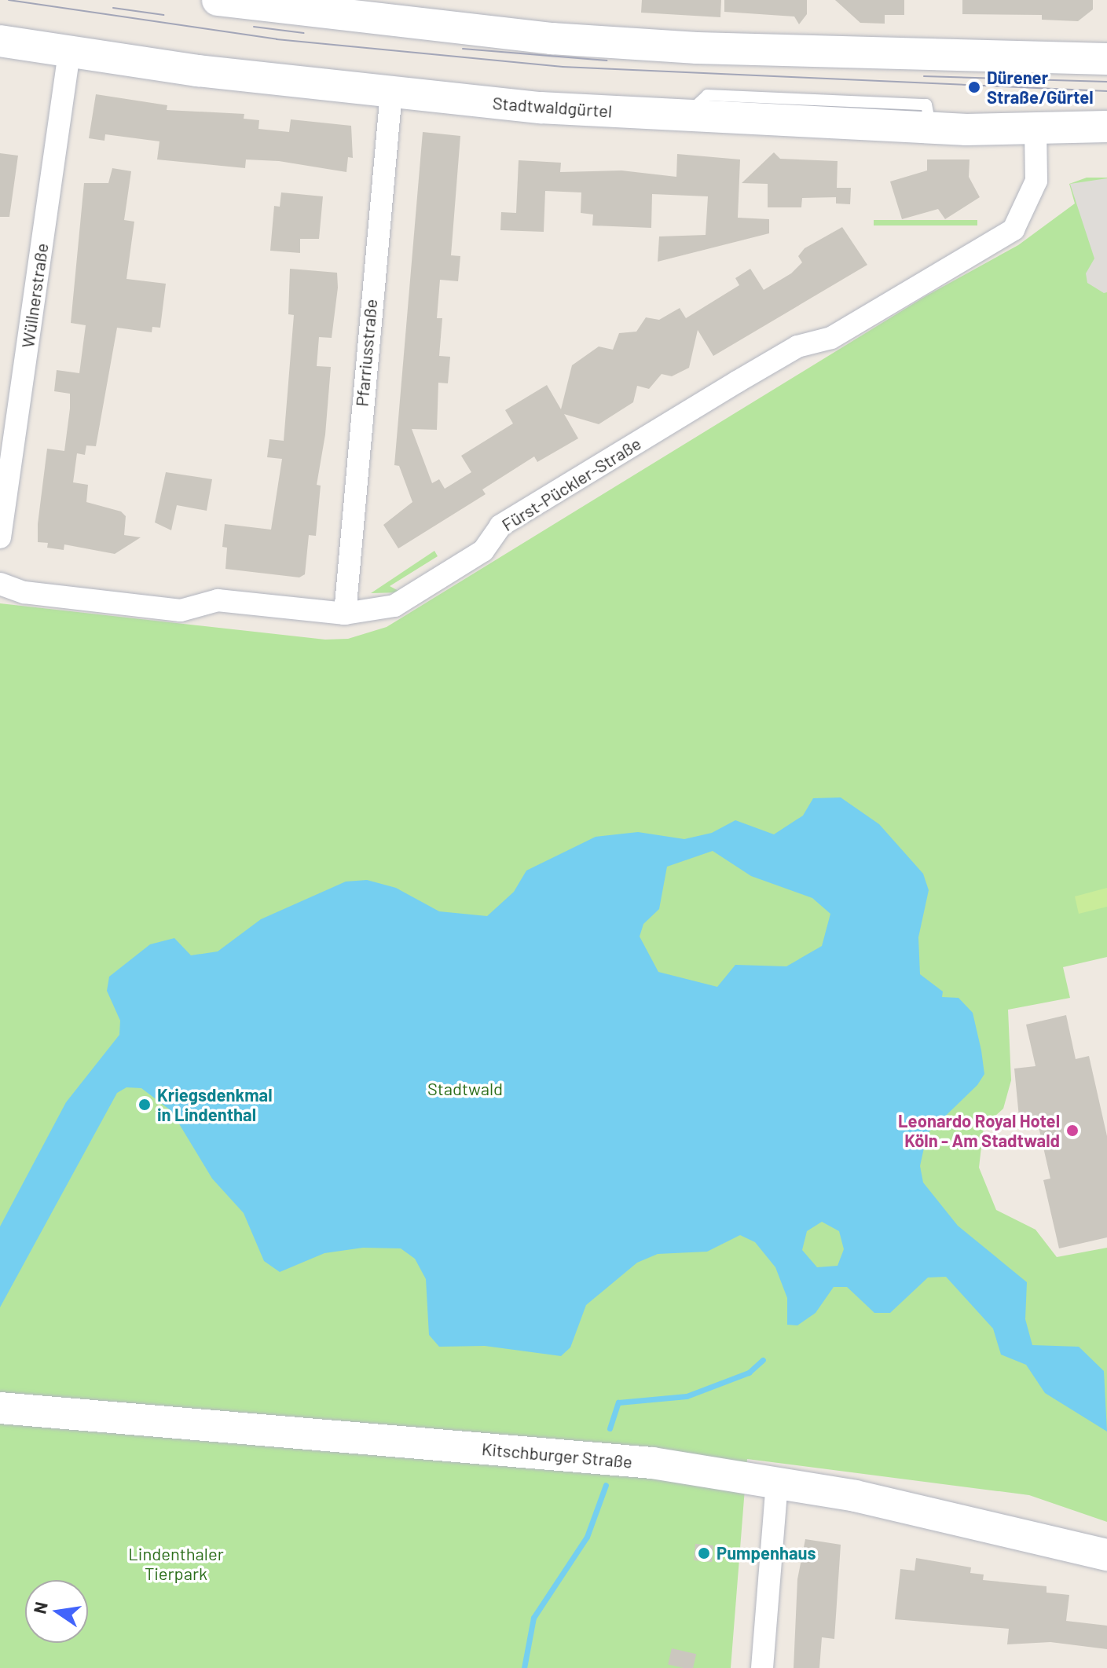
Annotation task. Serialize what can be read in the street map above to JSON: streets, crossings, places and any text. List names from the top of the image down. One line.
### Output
{"streets":{"main road":["Stadtwaldgürtel","Kitschburger Straße"],"street":["Wüllnerstraße","Pfarriusstraße","Fürst-Pückler-Straße"]},"crossings":[["Stadtwaldgürtel","Wüllnerstraße"],["Stadtwaldgürtel","Pfarriusstraße"],["Stadtwaldgürtel","Fürst-Pückler-Straße"],["Pfarriusstraße","Fürst-Pückler-Straße"]],"parks":["Stadtwald","Lindenthaler Tierpark"],"places":["Dürener Straße/Gürtel","Kriegsdenkmal in Lindenthal","Leonardo Royal Hotel Köln - Am Stadtwald","Pumpenhaus"],"north":"left"}
